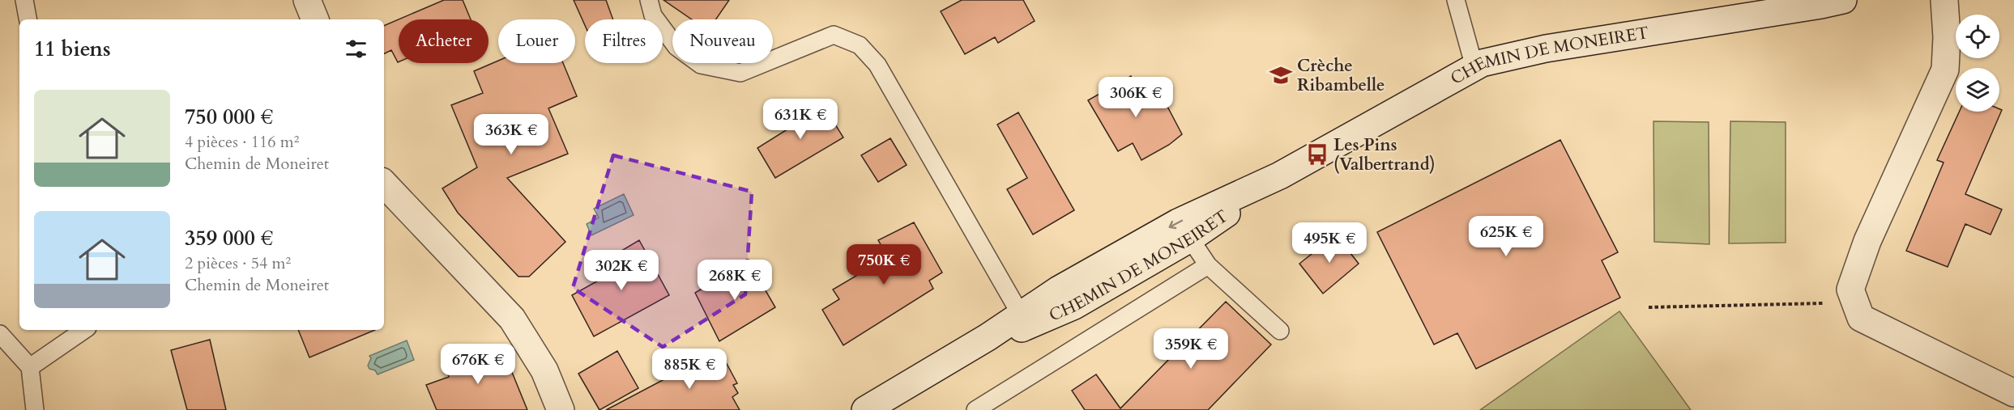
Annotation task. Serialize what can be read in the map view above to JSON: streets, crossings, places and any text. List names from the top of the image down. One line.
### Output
{"streets":{"main road":["CHEMIN DE MONEIRET"]},"places":{"school or university":["Crèche Ribambelle"],"bus stop":["Les Pins (Valbertrand)"]},"page":{"chip":["Acheter","Louer","Filtres","Nouveau"],"heading":"11 biens","price":["306K €","631K €","363K €","625K €","495K €","750K €","302K €","268K €","359K €","676K €","885K €"],"list":[{"name":"750 000 €","note":"4 pièces · 116 m² · Chemin de Moneiret"},{"name":"359 000 €","note":"2 pièces · 54 m² · Chemin de Moneiret"}]}}
